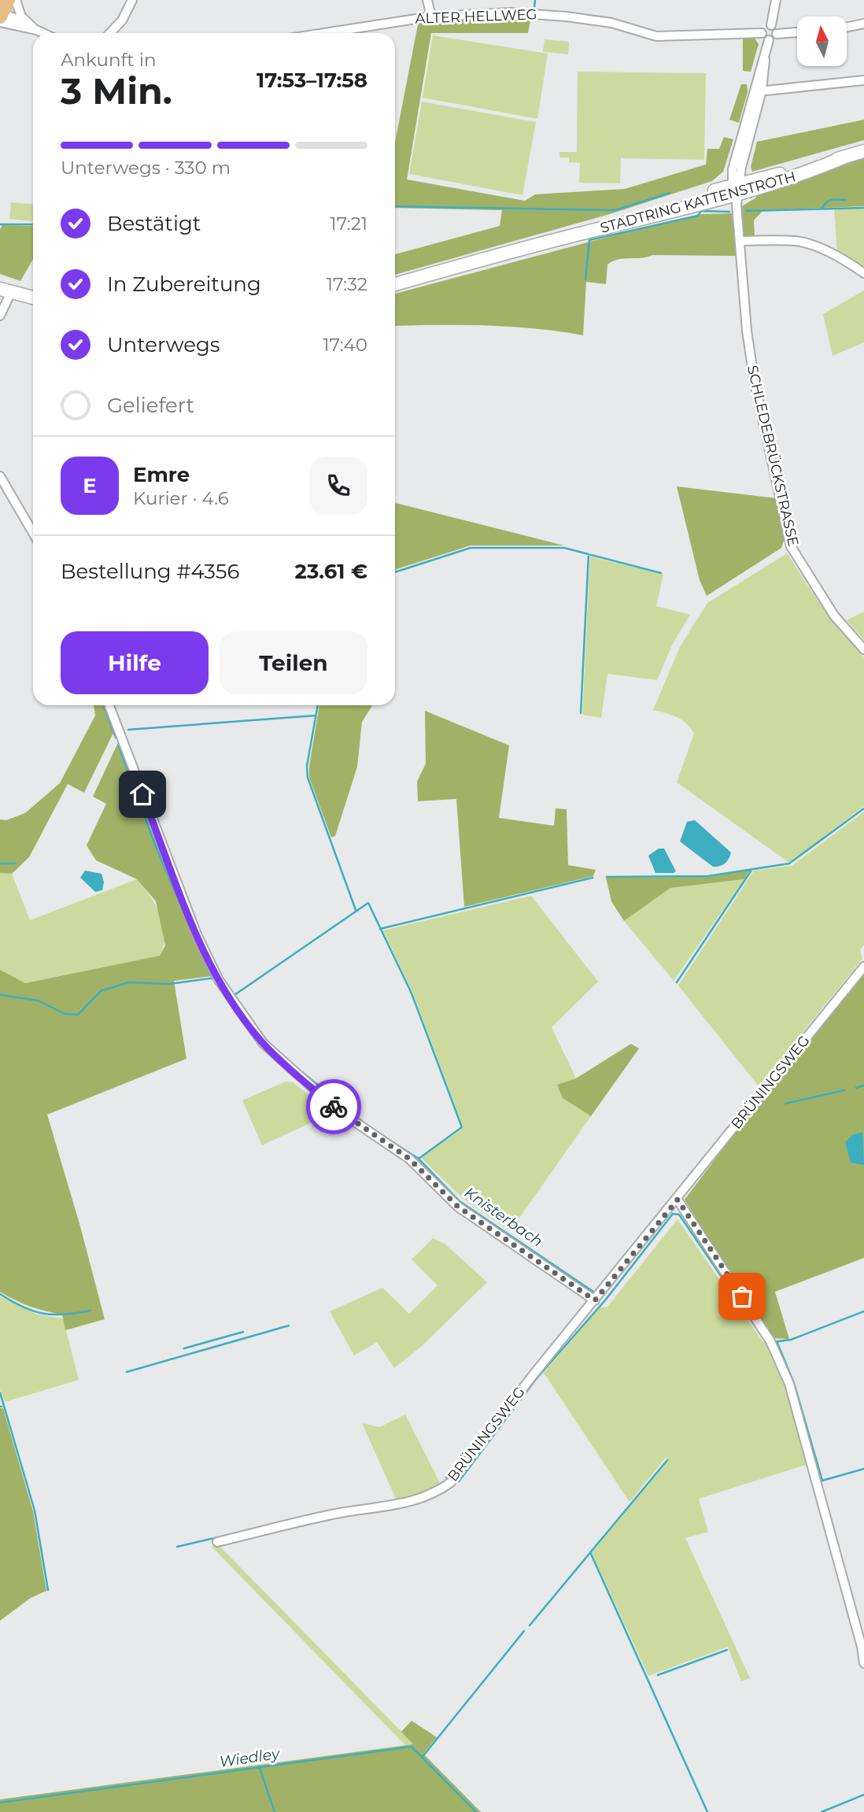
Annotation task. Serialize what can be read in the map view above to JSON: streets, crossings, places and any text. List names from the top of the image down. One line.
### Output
{"streets":{"main road":["STADTRING KATTENSTROTH"],"street":["ALTER HELLWEG","SCHLEDEBRÜCKSTRASSE","BRÜNINGSWEG"]},"crossings":[["ALTER HELLWEG","SCHLEDEBRÜCKSTRASSE"],["STADTRING KATTENSTROTH","SCHLEDEBRÜCKSTRASSE"]],"water":["Knisterbach","Wiedley"],"north":"top","page":{"heading":["3 Min.","Ankunft in","17:53–17:58"],"panel":["Emre","Kurier · 4.6","Bestellung #4356","23.61 €"],"bar":"Unterwegs · 330 m","list":[["Bestätigt","17:21"],["In Zubereitung","17:32"],["Unterwegs","17:40"],"Geliefert"],"round":"E","buttons":["Hilfe","Teilen"]}}
